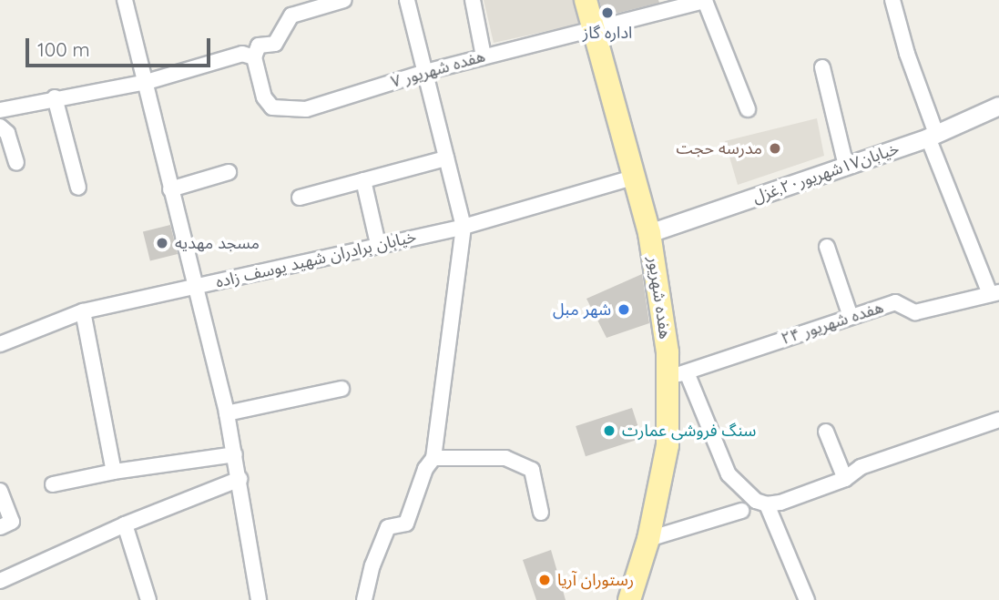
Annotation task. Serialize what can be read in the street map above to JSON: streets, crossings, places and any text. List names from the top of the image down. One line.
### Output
{"streets":{"main road":["هفده شهریور"],"street":["هفده شهریور ۷","خیابان۱۷شهریور۲۰,غزل","خیابان برادران شهید یوسف زاده","هفده شهریور ۲۴"]},"crossings":[["هفده شهریور ۷","هفده شهریور"],["خیابان۱۷شهریور۲۰,غزل","هفده شهریور"],["خیابان برادران شهید یوسف زاده","هفده شهریور"],["هفده شهریور","هفده شهریور ۲۴"]],"places":["اداره گاز","مدرسه حجت","مسجد مهدیه","شهر مبل","سنگ فروشی عمارت","رستوران آریا"],"scale_bar":"100 m"}
